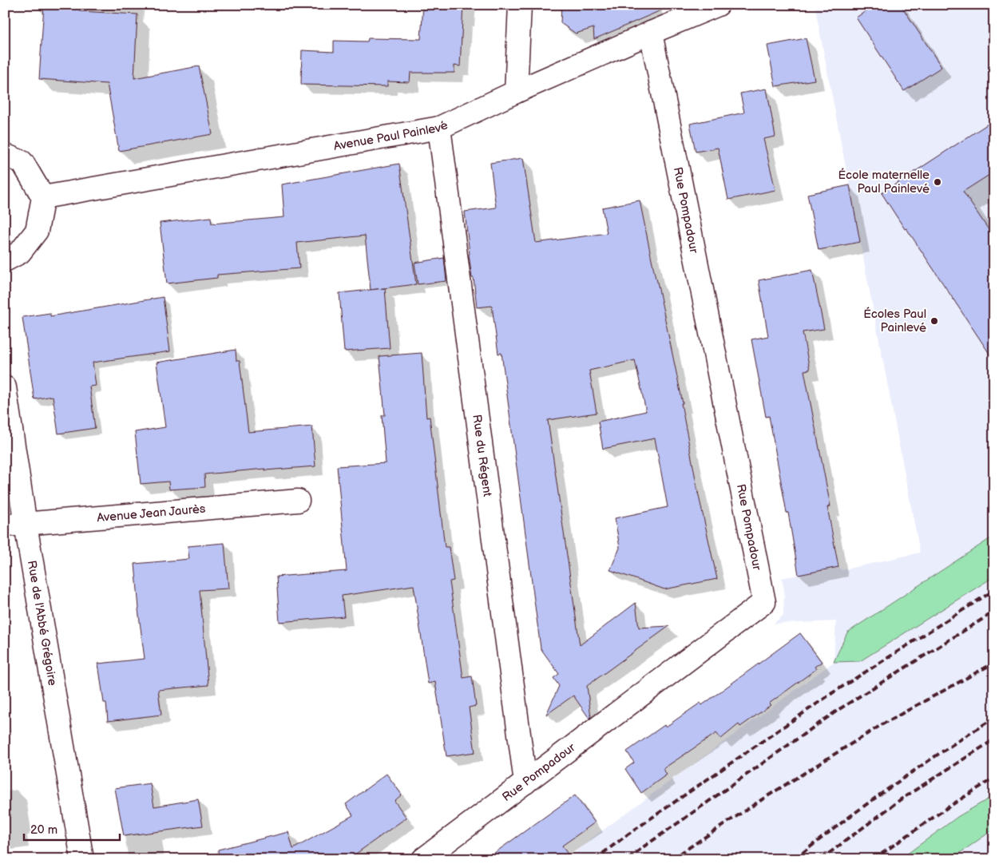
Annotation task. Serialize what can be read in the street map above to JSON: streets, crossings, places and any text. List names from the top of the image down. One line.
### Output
{"streets":{"street":["Avenue Paul Painlevé","Rue Pompadour","Rue du Régent","Avenue Jean Jaurès","Rue de l'Abbé Grégoire"]},"crossings":[["Avenue Paul Painlevé","Rue Pompadour"],["Avenue Paul Painlevé","Rue du Régent"],["Rue Pompadour","Rue du Régent"],["Avenue Jean Jaurès","Rue de l'Abbé Grégoire"]],"places":["École maternelle Paul Painlevé","Écoles Paul Painlevé"],"scale_bar":"20 m"}
